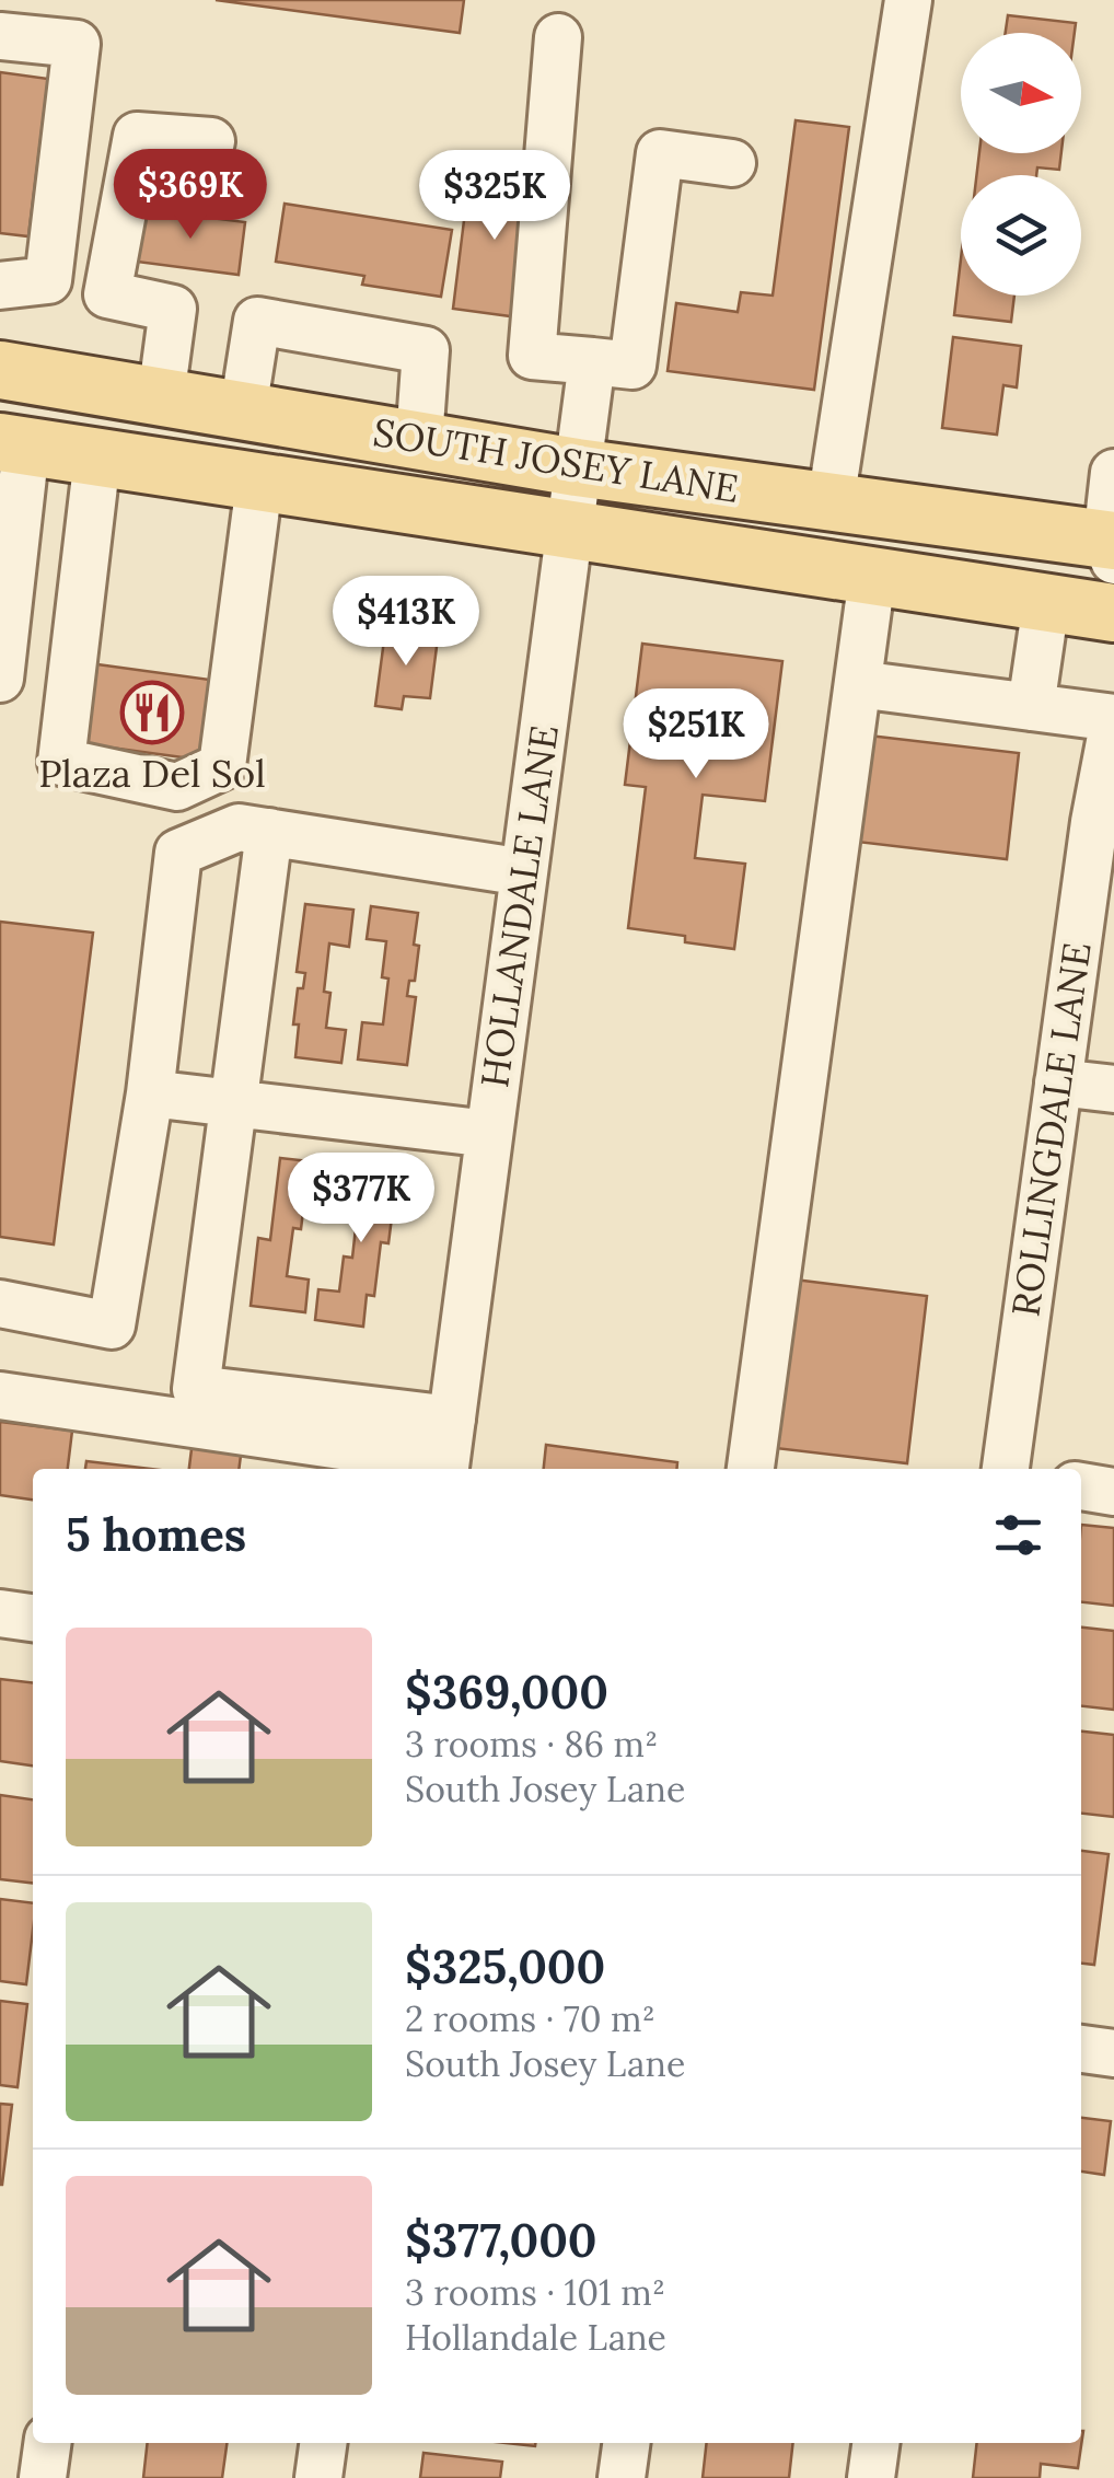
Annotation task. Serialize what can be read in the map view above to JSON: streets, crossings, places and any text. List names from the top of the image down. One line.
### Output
{"streets":{"main road":["SOUTH JOSEY LANE"],"street":["HOLLANDALE LANE","ROLLINGDALE LANE"]},"crossings":[["SOUTH JOSEY LANE","HOLLANDALE LANE"]],"places":{"restaurant":["Plaza Del Sol"]},"north":"right","page":{"price":["$369K","$325K","$413K","$251K","$377K"],"heading":"5 homes","list":[{"name":"$369,000","note":"3 rooms · 86 m² · South Josey Lane"},{"name":"$325,000","note":"2 rooms · 70 m² · South Josey Lane"},{"name":"$377,000","note":"3 rooms · 101 m² · Hollandale Lane"}]}}
